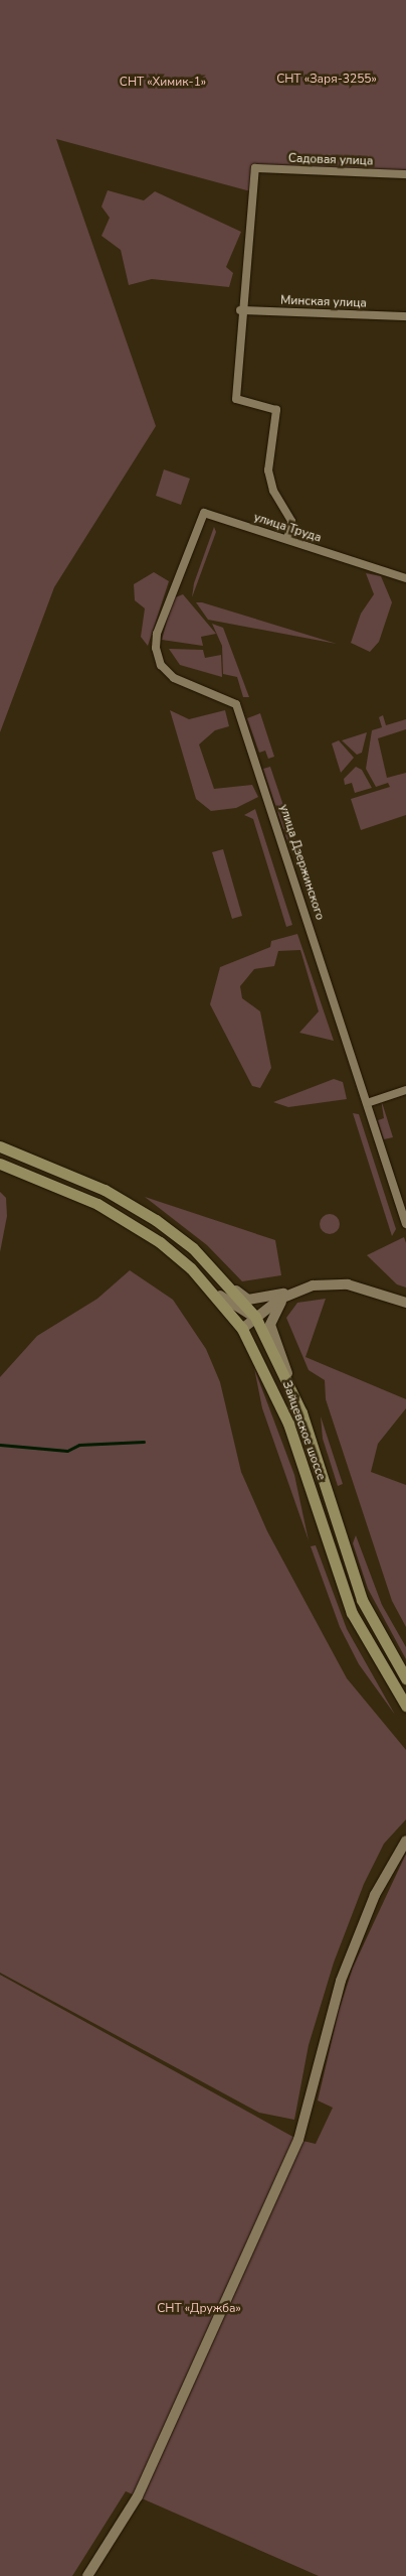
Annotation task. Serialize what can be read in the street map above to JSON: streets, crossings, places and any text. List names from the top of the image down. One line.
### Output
{"streets":{"main road":["Зайцевское шоссе"],"street":["Садовая улица","Минская улица","улица Труда","улица Дзержинского"]},"crossings":[["Садовая улица","Минская улица"],["улица Труда","улица Дзержинского"]],"parks":["СНТ «Заря-3255»","СНТ «Химик-1»","СНТ «Дружба»"]}
